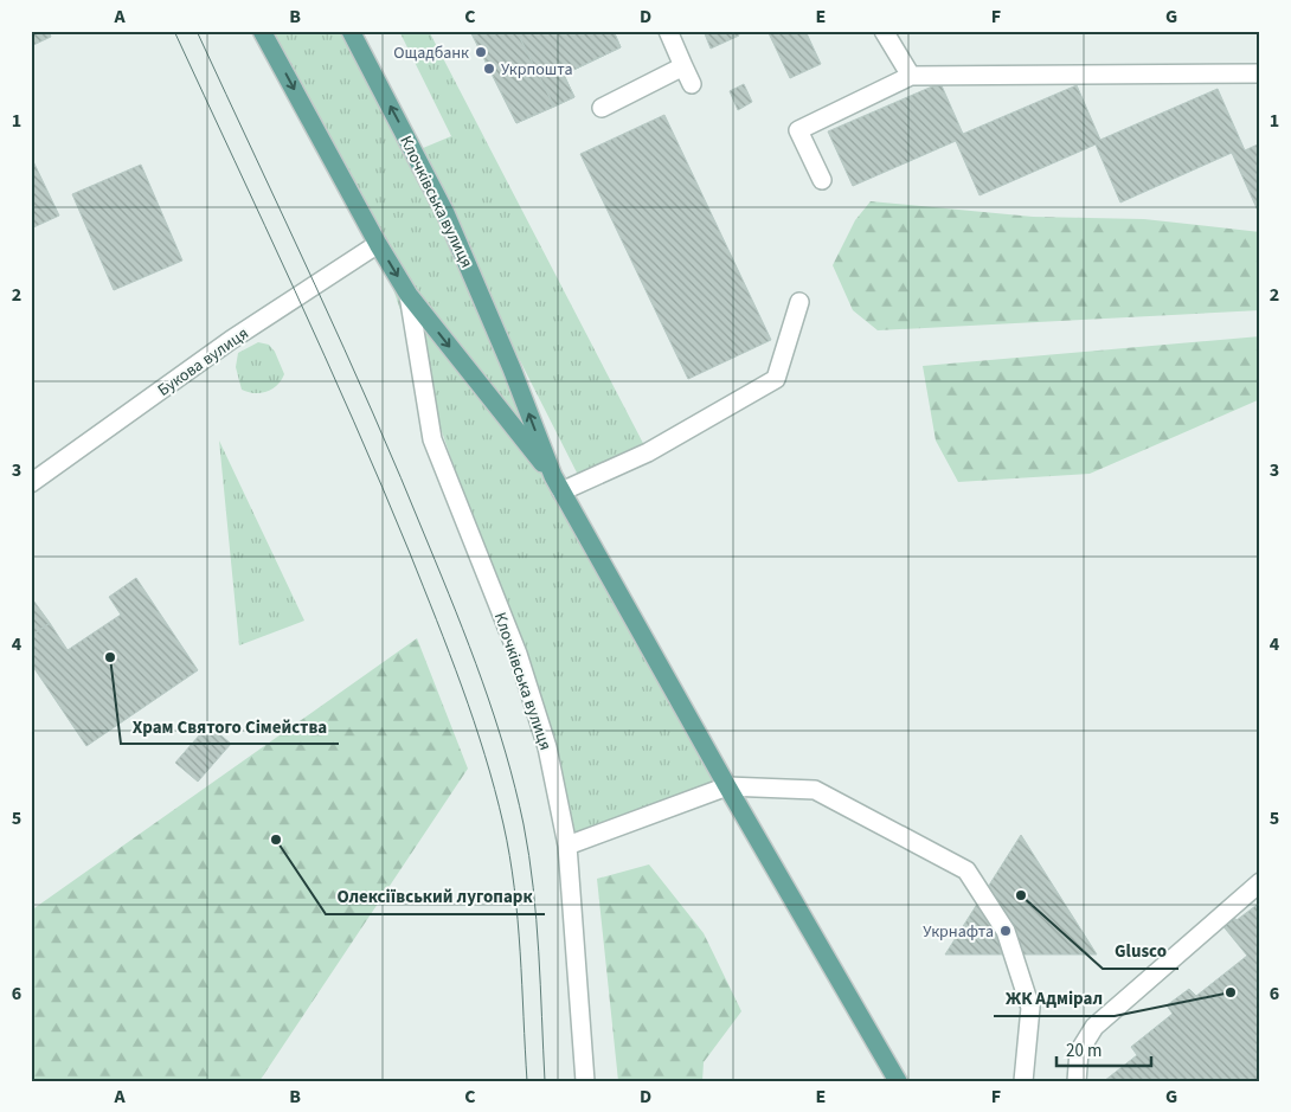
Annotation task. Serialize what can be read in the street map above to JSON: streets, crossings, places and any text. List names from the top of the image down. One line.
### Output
{"streets":{"main road":["Клочківська вулиця"],"street":["Букова вулиця"]},"crossings":[["Клочківська вулиця","Букова вулиця"]],"places":["Ощадбанк","Укрпошта","Храм Святого Сімейства","Олексіївський лугопарк","Glusco","Укрнафта","ЖК Адмірал"],"scale_bar":"20 m","grid":{"columns":["A","B","C","D","E","F","G"],"rows":["1","2","3","4","5","6"]}}
